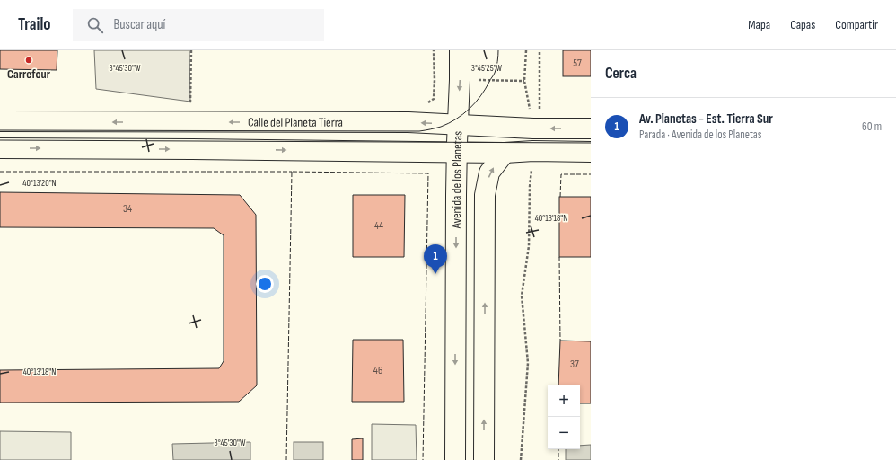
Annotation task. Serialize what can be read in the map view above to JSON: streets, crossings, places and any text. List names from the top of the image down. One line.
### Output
{"streets":{"street":["Calle del Planeta Tierra","Avenida de los Planetas"]},"crossings":[["Calle del Planeta Tierra","Avenida de los Planetas"]],"places":["Carrefour"],"house_numbers":["57","34","44","37","46"],"page":{"header":"Trailo","search":"Buscar aquí","nav":["Mapa","Capas","Compartir"],"heading":"Cerca","list":[{"mark":"1","name":"Av. Planetas - Est. Tierra Sur","note":"Parada · Avenida de los Planetas","value":"60 m"}],"pins":"1","map_buttons":["+","−"]},"coordinates":["3°45'30\"W","3°45'25\"W","40°13'20\"N","40°13'18\"N"]}
